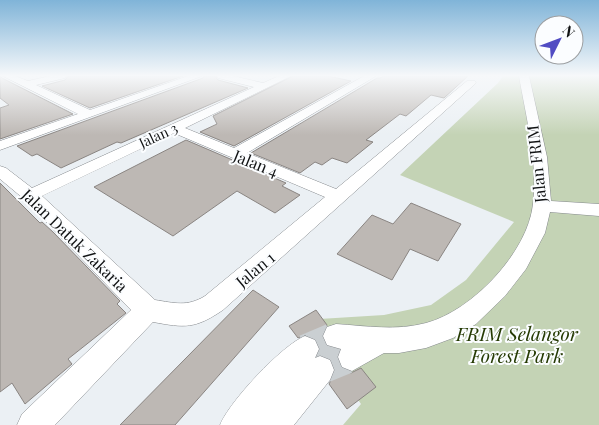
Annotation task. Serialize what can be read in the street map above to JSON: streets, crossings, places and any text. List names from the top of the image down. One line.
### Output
{"streets":{"street":["Jalan 3","Jalan 4","Jalan FRIM","Jalan Datuk Zakaria","Jalan 1"]},"crossings":[["Jalan 3","Jalan 4"],["Jalan 3","Jalan Datuk Zakaria"],["Jalan 4","Jalan 1"],["Jalan Datuk Zakaria","Jalan 1"]],"parks":["FRIM Selangor Forest Park"],"north":"top right"}
